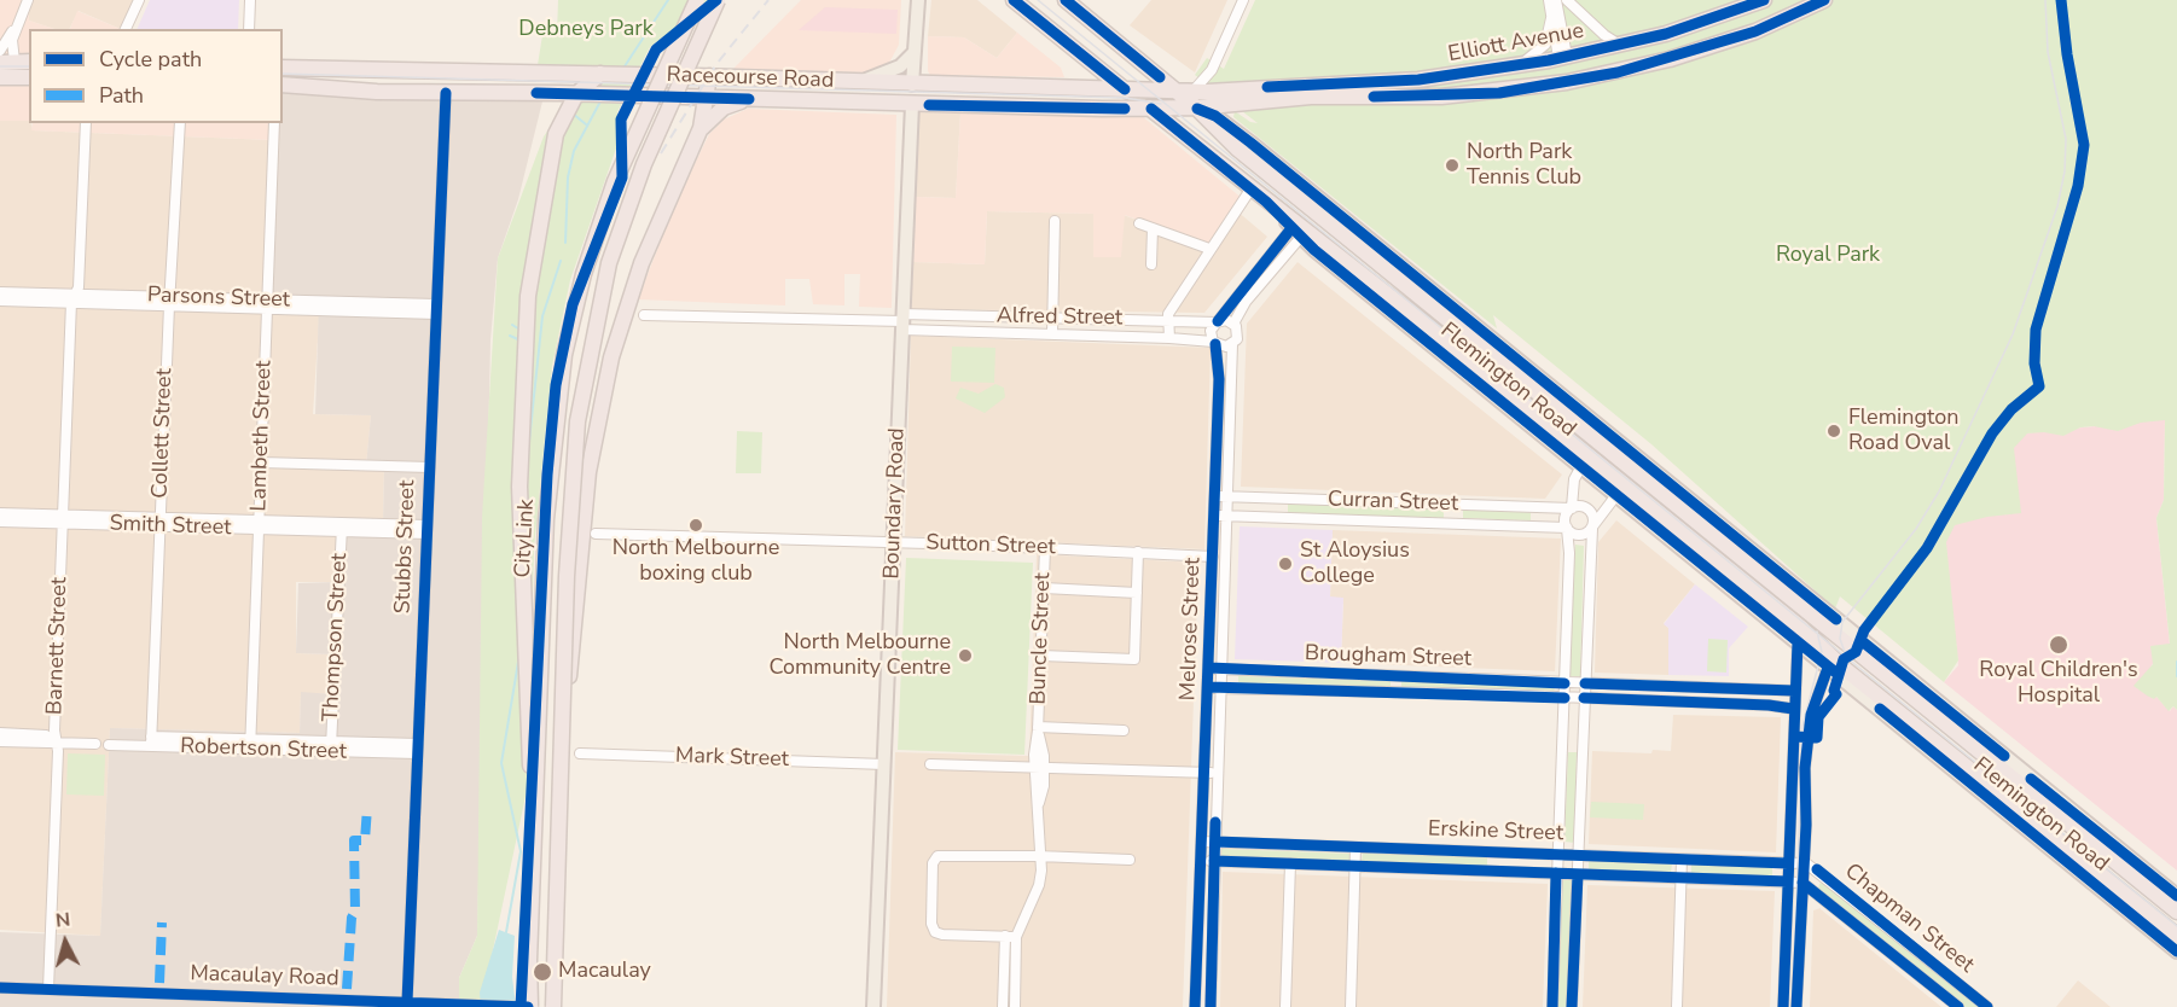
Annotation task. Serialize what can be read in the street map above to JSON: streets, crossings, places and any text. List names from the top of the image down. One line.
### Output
{"streets":{"highway":["Elliott Avenue","Racecourse Road","Flemington Road","Boundary Road","CityLink","Stubbs Street"],"street":["Parsons Street","Alfred Street","Collett Street","Lambeth Street","Curran Street","Smith Street","Sutton Street","Melrose Street","Thompson Street","Buncle Street","Barnett Street","Brougham Street","Robertson Street","Mark Street","Erskine Street","Chapman Street","Macaulay Road"]},"crossings":[["Elliott Avenue","Racecourse Road"],["Elliott Avenue","Flemington Road"],["Racecourse Road","Flemington Road"],["Racecourse Road","Boundary Road"],["Racecourse Road","Stubbs Street"],["Parsons Street","Collett Street"],["Parsons Street","Lambeth Street"],["Parsons Street","Stubbs Street"],["Parsons Street","Barnett Street"],["Alfred Street","Boundary Road"],["Alfred Street","Melrose Street"],["Collett Street","Smith Street"],["Collett Street","Robertson Street"],["Lambeth Street","Smith Street"],["Lambeth Street","Robertson Street"],["Curran Street","Melrose Street"],["Boundary Road","Sutton Street"],["Boundary Road","Mark Street"],["Smith Street","Stubbs Street"],["Smith Street","Thompson Street"],["Smith Street","Barnett Street"],["CityLink","Macaulay Road"],["Sutton Street","Melrose Street"],["Sutton Street","Buncle Street"],["Stubbs Street","Robertson Street"],["Stubbs Street","Macaulay Road"],["Melrose Street","Brougham Street"],["Melrose Street","Erskine Street"],["Thompson Street","Robertson Street"],["Barnett Street","Macaulay Road"],["Erskine Street","Chapman Street"]],"parks":["Debneys Park","Royal Park"],"places":["North Park Tennis Club","Flemington Road Oval","North Melbourne boxing club","St Aloysius College","Royal Children's Hospital","North Melbourne Community Centre","Macaulay"],"legend":["Cycle path","Path"],"north":"top"}
